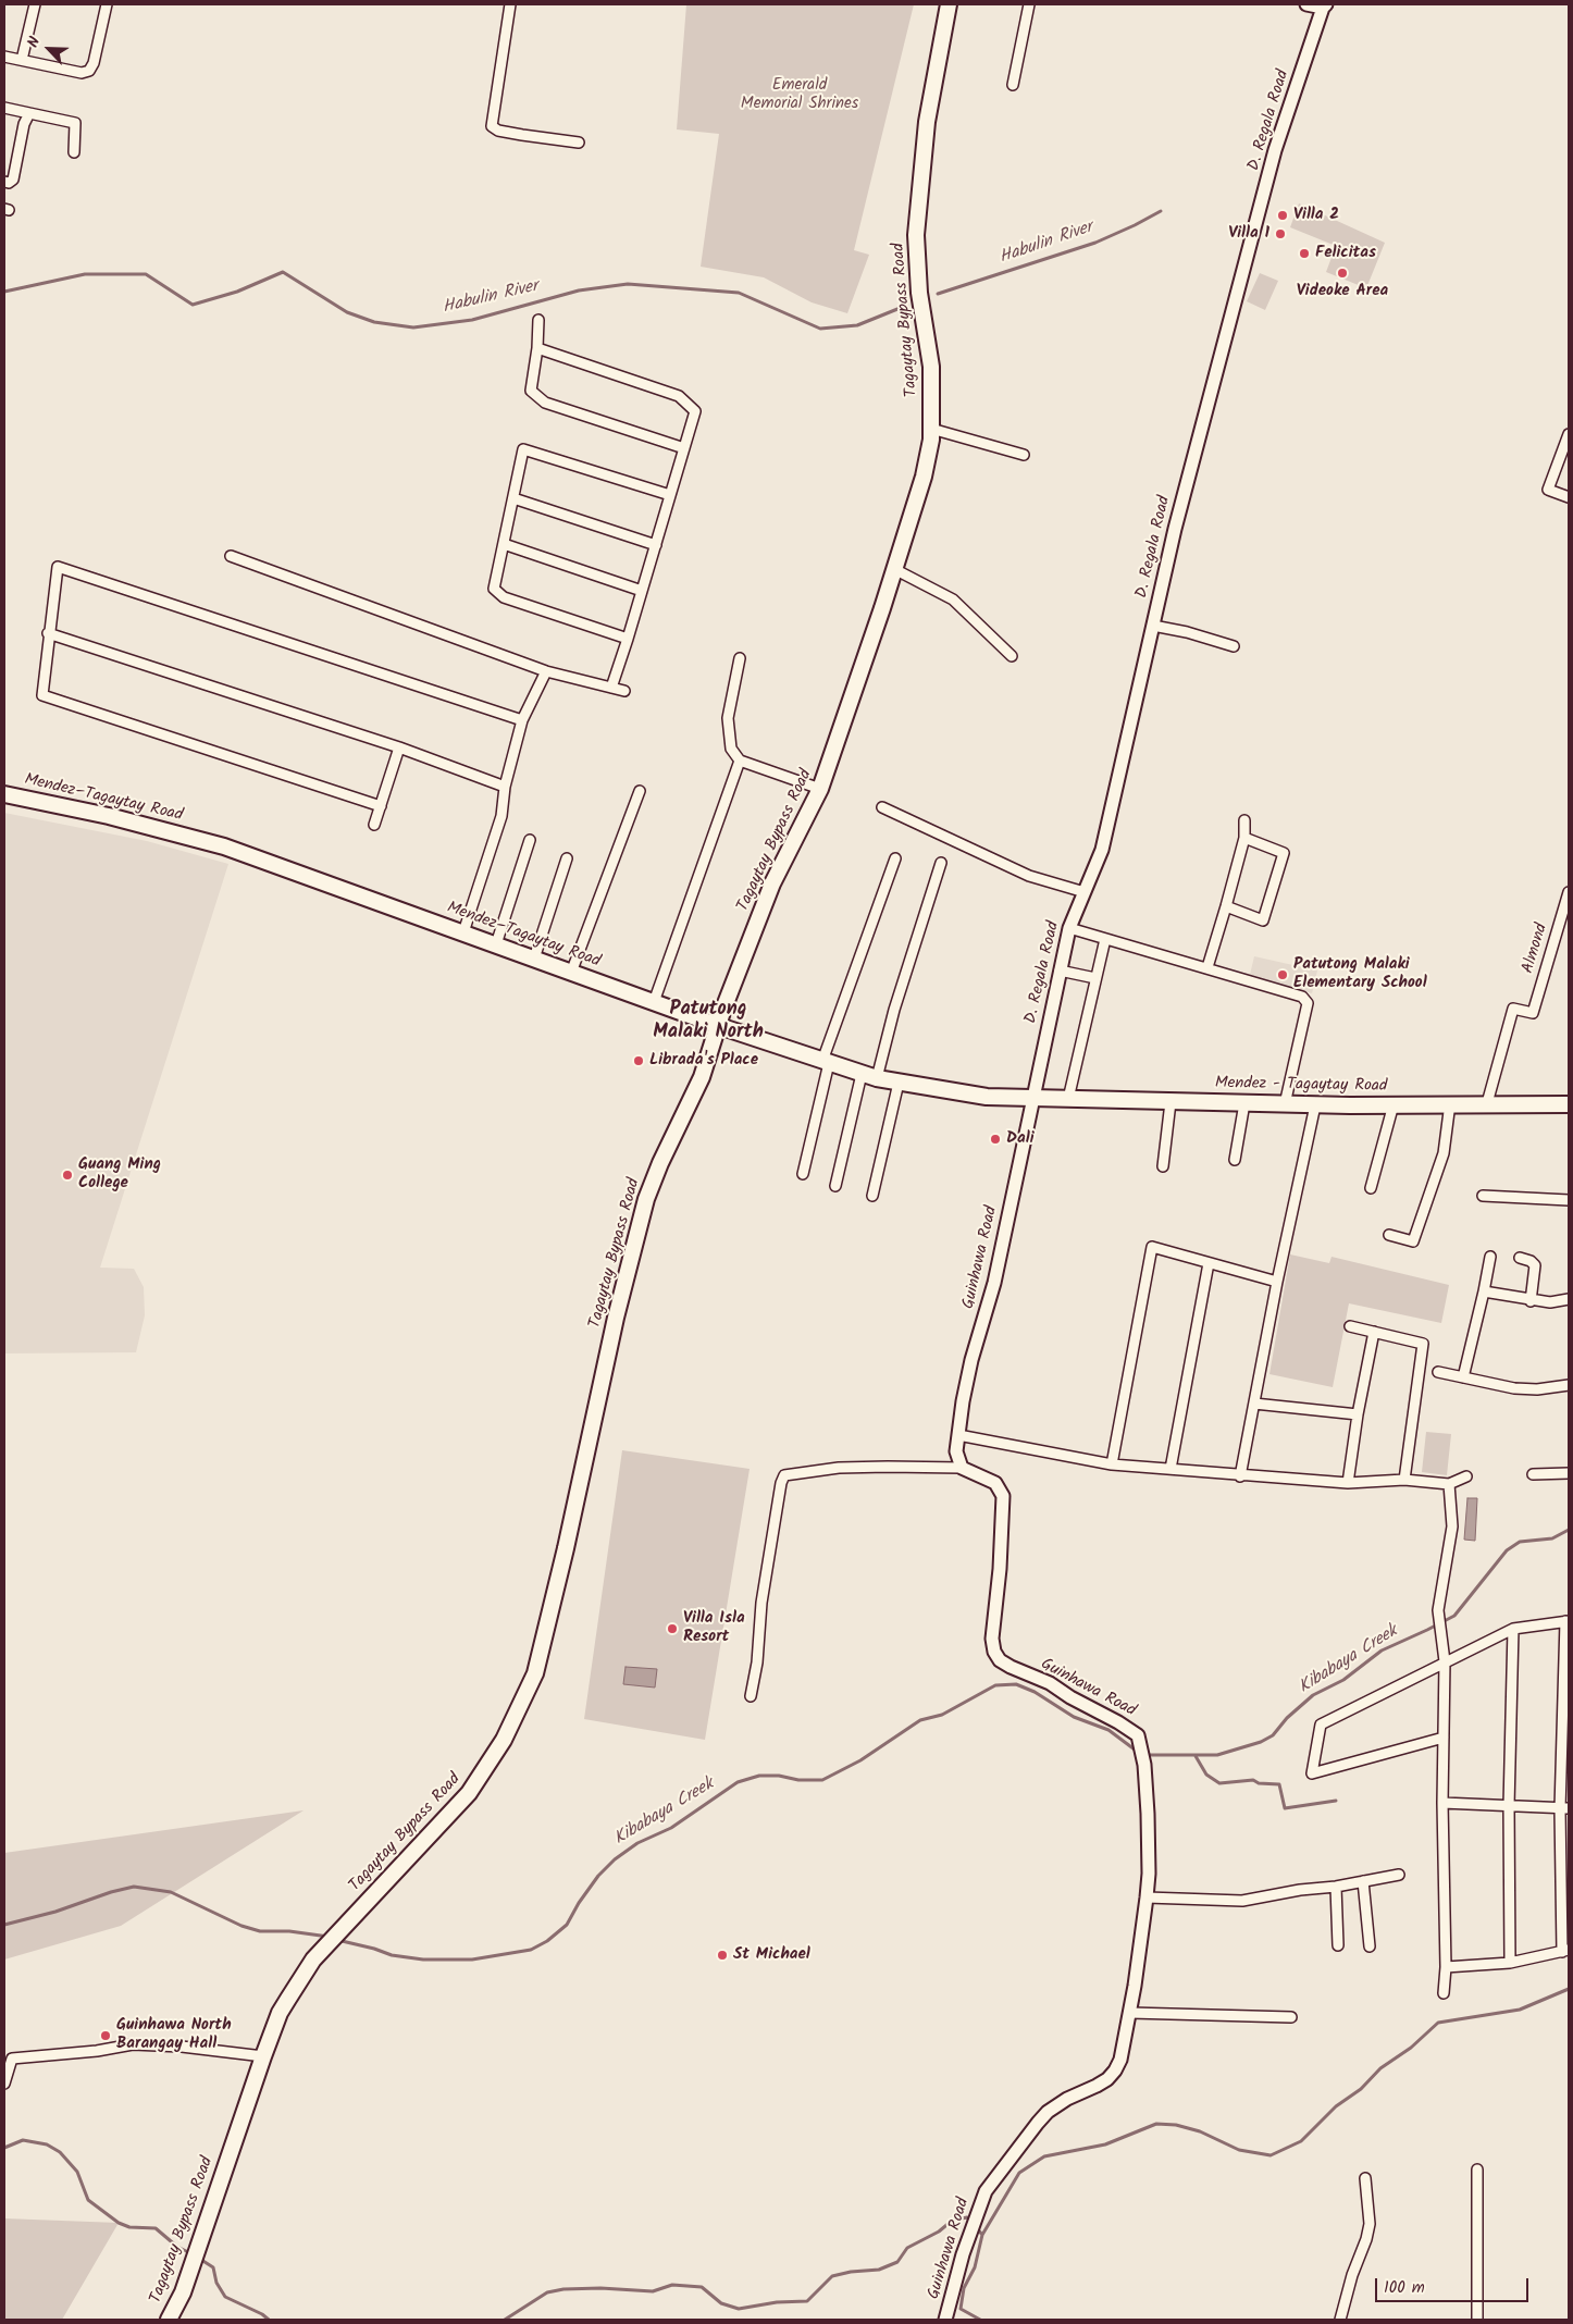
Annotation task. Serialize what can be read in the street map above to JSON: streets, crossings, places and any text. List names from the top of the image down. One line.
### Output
{"streets":{"main road":["Tagaytay Bypass Road","Mendez–Tagaytay Road","Mendez - Tagaytay Road"],"street":["D. Regala Road","Almond","Guinhawa Road"]},"crossings":[["D. Regala Road","Mendez–Tagaytay Road"],["D. Regala Road","Mendez - Tagaytay Road"],["D. Regala Road","Guinhawa Road"],["Tagaytay Bypass Road","Mendez–Tagaytay Road"],["Mendez–Tagaytay Road","Mendez - Tagaytay Road"],["Mendez–Tagaytay Road","Guinhawa Road"],["Almond","Mendez - Tagaytay Road"],["Mendez - Tagaytay Road","Guinhawa Road"]],"districts":["Patutong Malaki North"],"water":["Habulin River","Kibabaya Creek"],"parks":["Emerald Memorial Shrines"],"places":["Villa 2","Villa 1","Felicitas","Videoke Area","Patutong Malaki Elementary School","Librada's Place","Dali","Guang Ming College","Villa Isla Resort","St Michael","Guinhawa North Barangay Hall"],"scale_bar":"100 m","north":"top left"}
